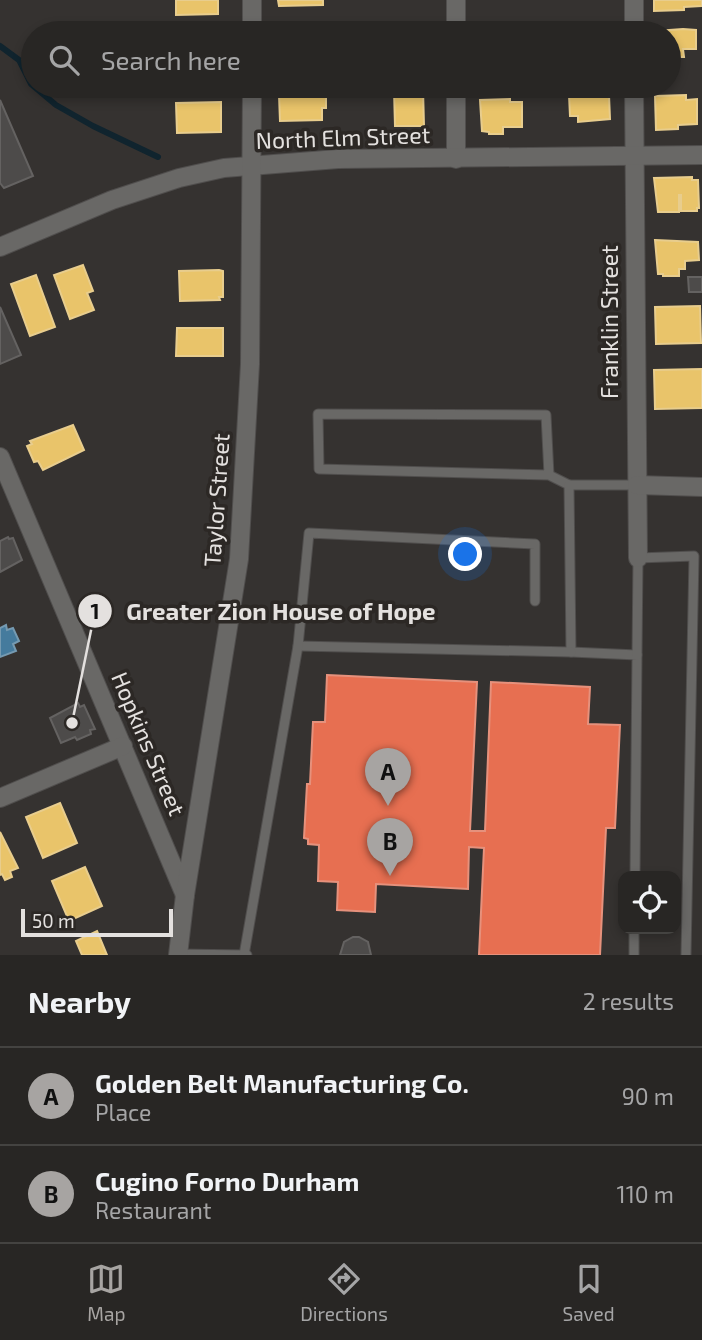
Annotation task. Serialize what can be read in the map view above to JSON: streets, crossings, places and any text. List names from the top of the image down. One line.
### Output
{"streets":{"street":["North Elm Street","Franklin Street","Taylor Street","Hopkins Street"]},"crossings":[["North Elm Street","Franklin Street"],["North Elm Street","Taylor Street"],["Taylor Street","Hopkins Street"]],"places":["Greater Zion House of Hope"],"scale_bar":"50 m","page":{"search":"Search here","pins":["A","B"],"scale":"50 m","heading":["Nearby","2 results"],"list":[{"mark":"A","name":"Golden Belt Manufacturing Co.","note":"Place","value":"90 m"},{"mark":"B","name":"Cugino Forno Durham","note":"Restaurant","value":"110 m"}],"nav":["Map","Directions","Saved"]}}
